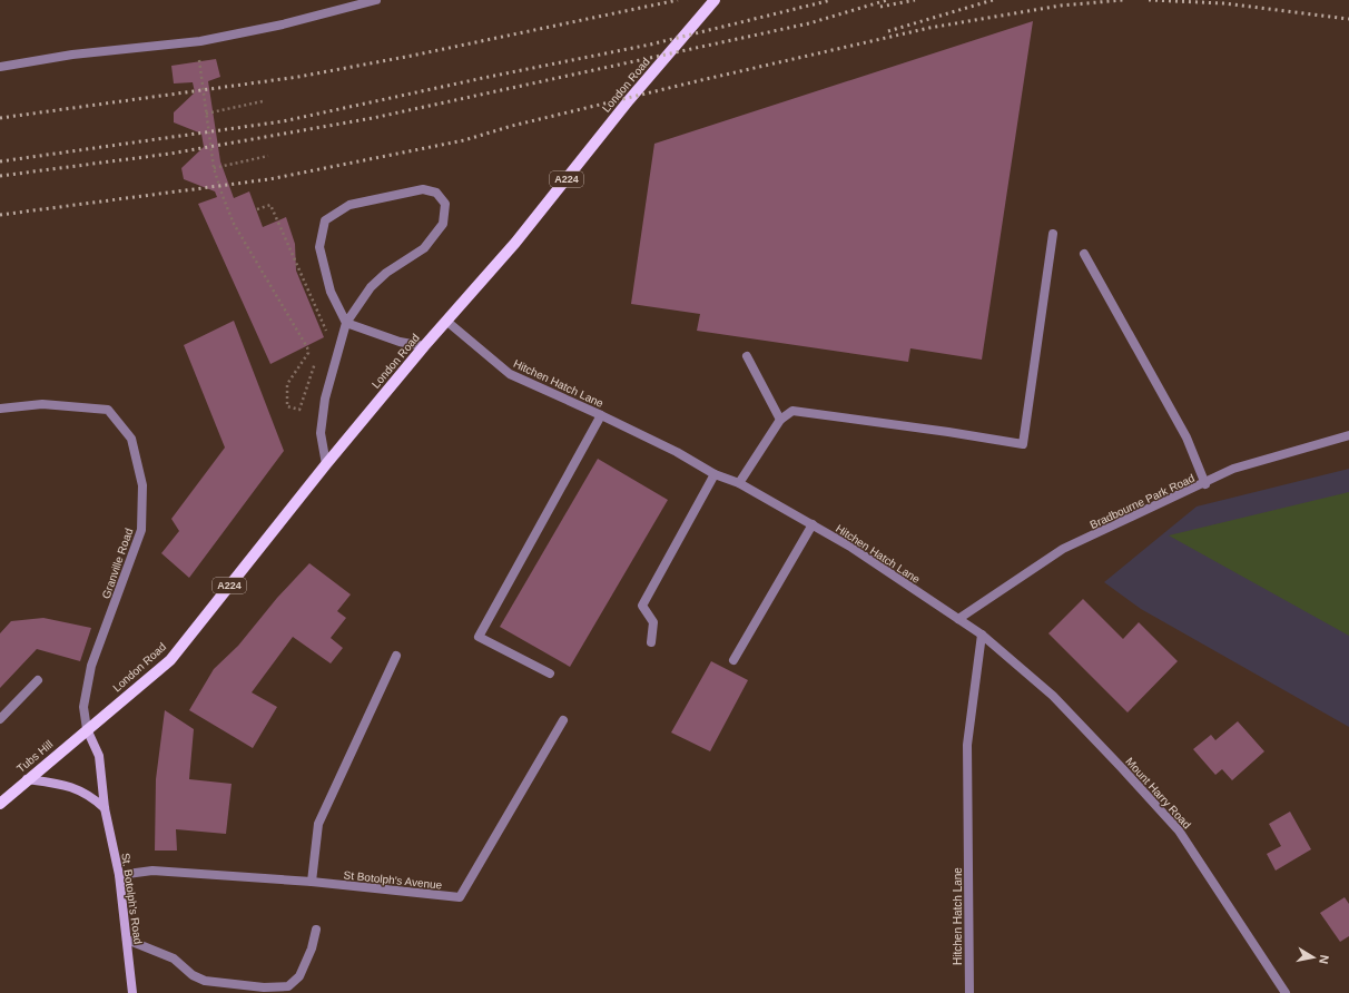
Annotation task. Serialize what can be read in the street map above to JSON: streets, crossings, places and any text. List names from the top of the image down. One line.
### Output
{"streets":{"main road":["London Road","A224","Tubs Hill","St. Botolph's Road"],"street":["Hitchen Hatch Lane","Bradbourne Park Road","Granville Road","Mount Harry Road","St Botolph's Avenue"]},"crossings":[["London Road","Hitchen Hatch Lane"],["London Road","Granville Road"],["London Road","Tubs Hill"],["London Road","St. Botolph's Road"],["Hitchen Hatch Lane","Bradbourne Park Road"],["Hitchen Hatch Lane","Mount Harry Road"],["Granville Road","Tubs Hill"],["Granville Road","St. Botolph's Road"],["Tubs Hill","St. Botolph's Road"],["St Botolph's Avenue","St. Botolph's Road"]],"north":"right"}
